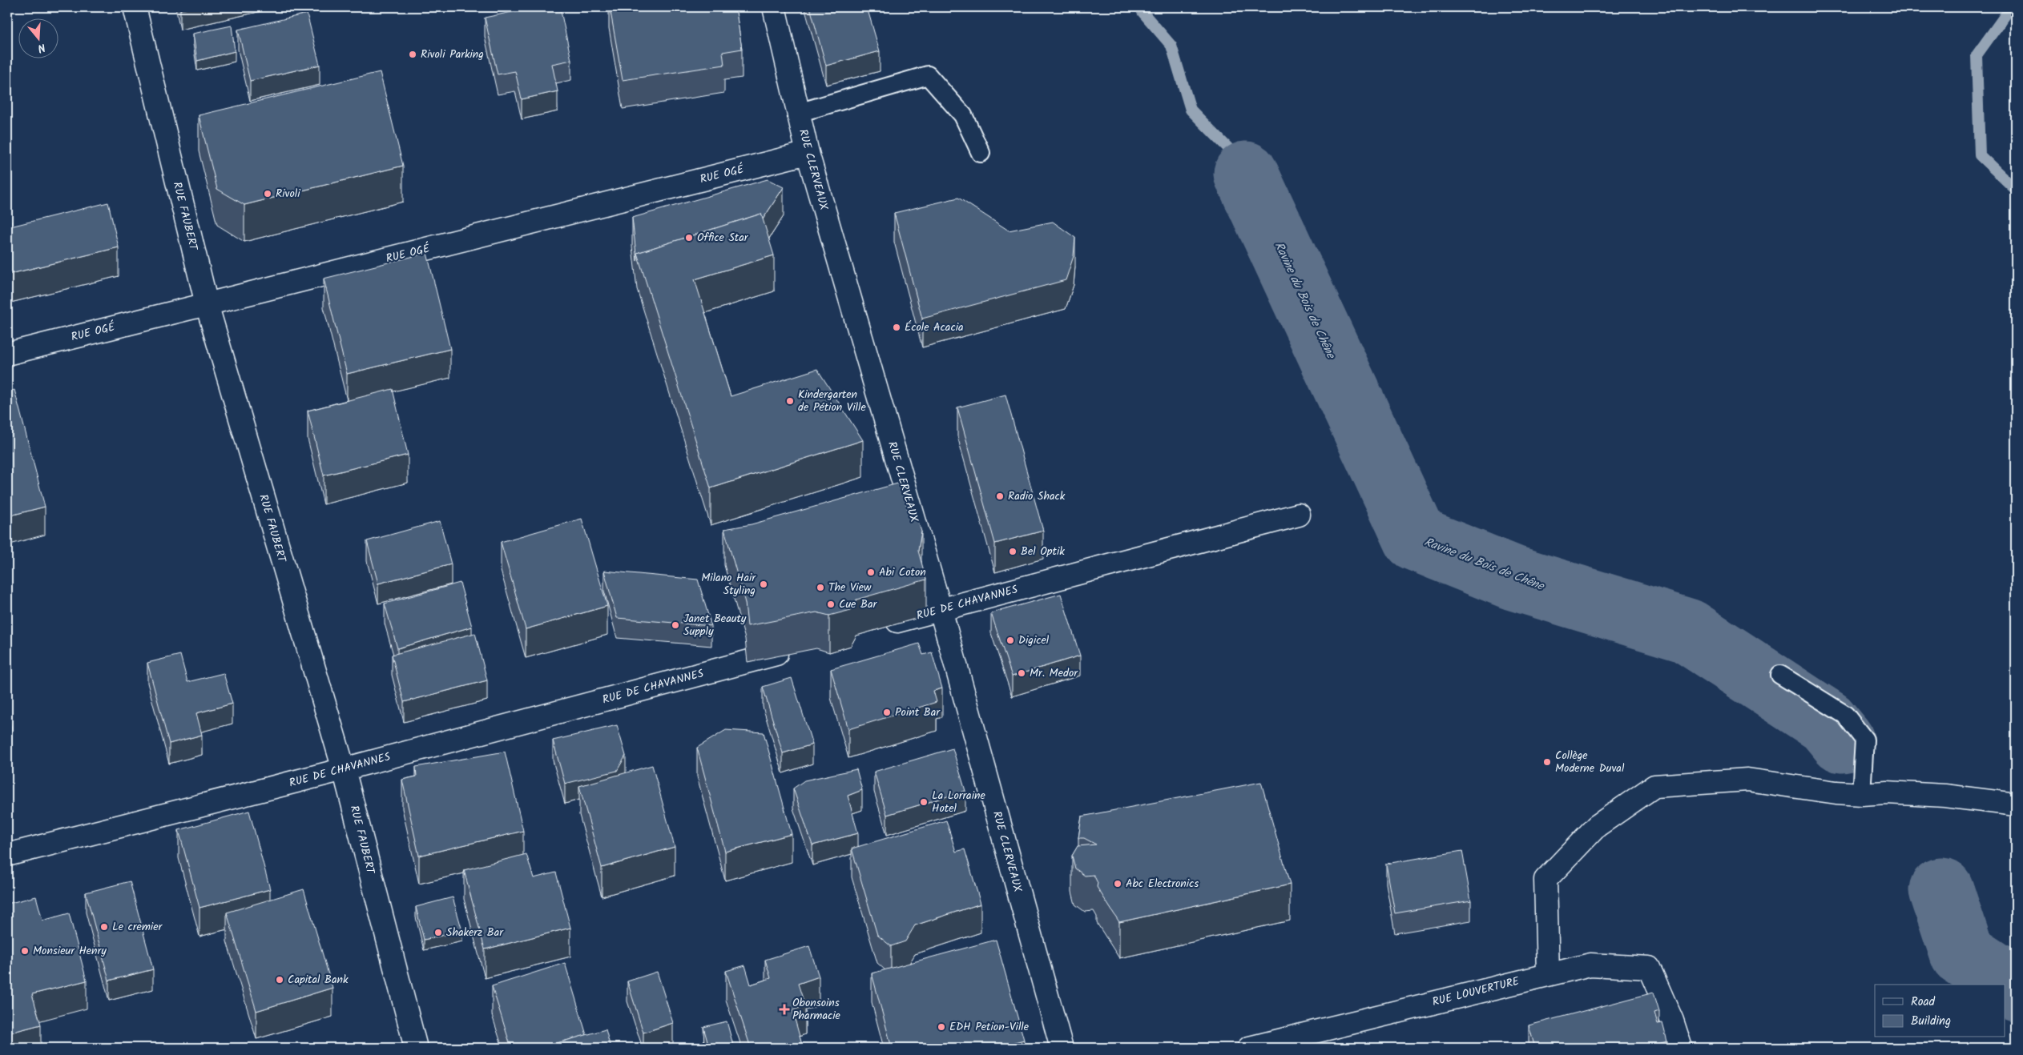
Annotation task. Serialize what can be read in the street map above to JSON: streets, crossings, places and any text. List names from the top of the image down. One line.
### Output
{"streets":{"street":["RUE CLERVEAUX","RUE OGÉ","RUE FAUBERT","RUE DE CHAVANNES","RUE LOUVERTURE"]},"crossings":[["RUE CLERVEAUX","RUE OGÉ"],["RUE CLERVEAUX","RUE DE CHAVANNES"],["RUE OGÉ","RUE FAUBERT"],["RUE FAUBERT","RUE DE CHAVANNES"]],"water":["Ravine du Bois de Chêne"],"places":{"other":["Rivoli Parking","Rivoli","Office Star","École Acacia","Kindergarten de Pétion Ville","Radio Shack","Bel Optik","Abi Coton","Milano Hair Styling","The View","Cue Bar","Janet Beauty Supply","Digicel","Mr. Medor","Point Bar","Collège Moderne Duval","La Lorraine Hotel","Abc Electronics","Le cremier","Shakerz Bar","Monsieur Henry","Capital Bank","EDH Petion-Ville"],"health":["Obonsoins Pharmacie"]},"legend":["Road","Building"],"north":"bottom"}
